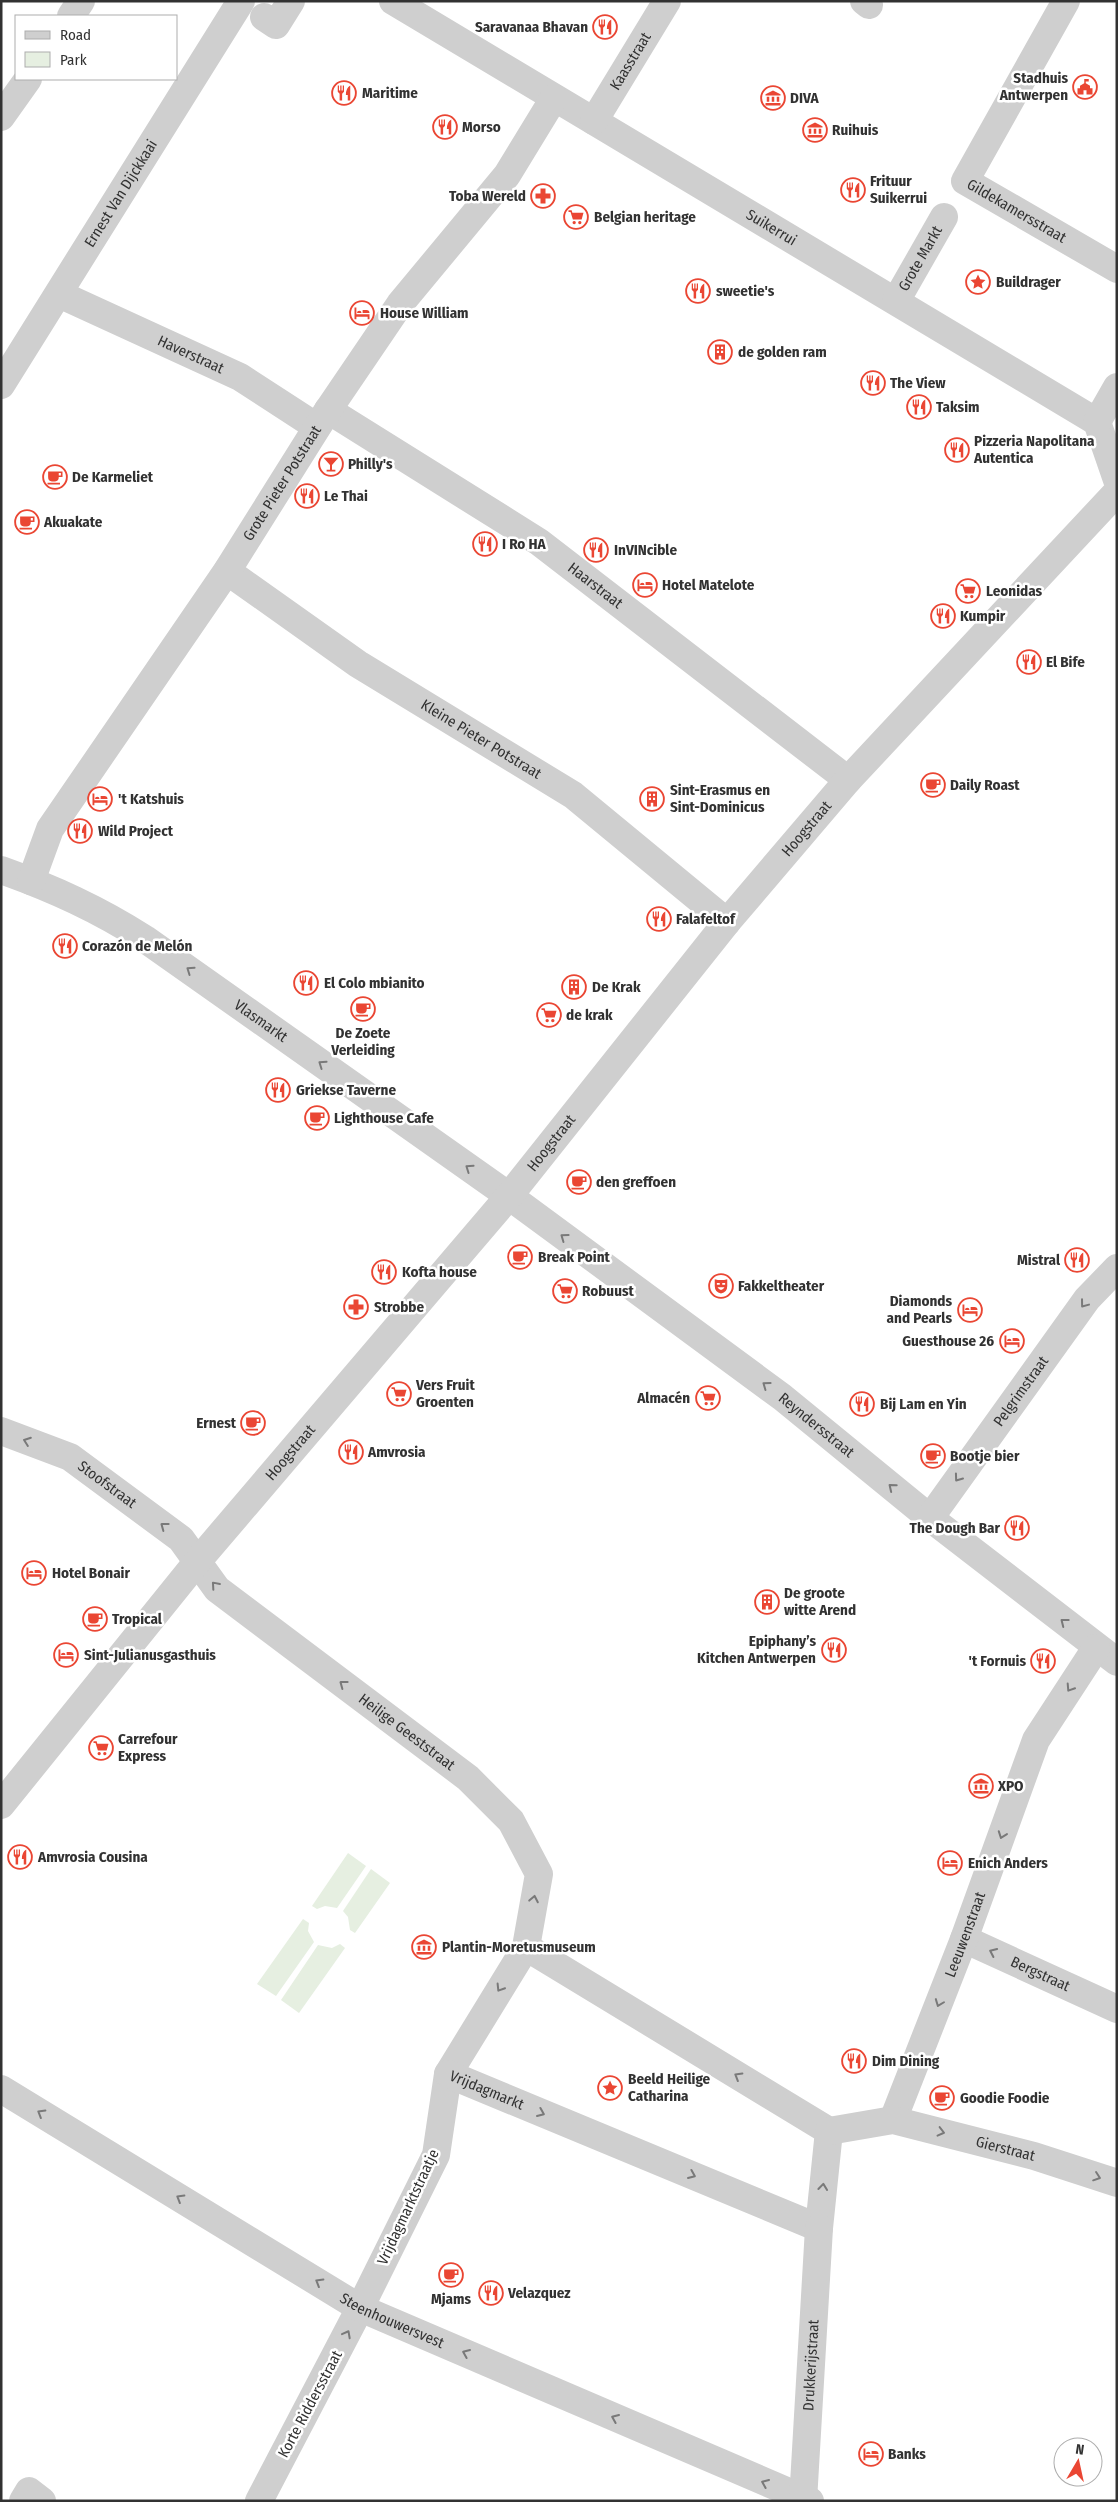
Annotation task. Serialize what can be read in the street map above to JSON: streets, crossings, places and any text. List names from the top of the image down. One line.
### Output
{"streets":{"street":["Kaasstraat","Ernest Van Dijckkaai","Gildekamersstraat","Suikerrui","Grote Markt","Haverstraat","Grote Pieter Potstraat","Haarstraat","Kleine Pieter Potstraat","Hoogstraat","Vlasmarkt","Pelgrimstraat","Reyndersstraat","Stoofstraat","Heilige Geeststraat","Leeuwenstraat","Bergstraat","Vrijdagmarkt","Gierstraat","Vrijdagmarktstraatje","Steenhouwersvest","Drukkerijstraat","Korte Riddersstraat"]},"crossings":[["Kaasstraat","Suikerrui"],["Ernest Van Dijckkaai","Haverstraat"],["Suikerrui","Grote Markt"],["Suikerrui","Grote Pieter Potstraat"],["Haverstraat","Grote Pieter Potstraat"],["Haverstraat","Haarstraat"],["Grote Pieter Potstraat","Haarstraat"],["Grote Pieter Potstraat","Kleine Pieter Potstraat"],["Grote Pieter Potstraat","Vlasmarkt"],["Haarstraat","Hoogstraat"],["Kleine Pieter Potstraat","Hoogstraat"],["Hoogstraat","Vlasmarkt"],["Hoogstraat","Reyndersstraat"],["Hoogstraat","Stoofstraat"],["Hoogstraat","Heilige Geeststraat"],["Vlasmarkt","Reyndersstraat"],["Pelgrimstraat","Reyndersstraat"],["Reyndersstraat","Leeuwenstraat"],["Stoofstraat","Heilige Geeststraat"],["Heilige Geeststraat","Vrijdagmarkt"],["Leeuwenstraat","Bergstraat"],["Leeuwenstraat","Gierstraat"],["Vrijdagmarkt","Vrijdagmarktstraatje"],["Vrijdagmarkt","Drukkerijstraat"],["Vrijdagmarktstraatje","Steenhouwersvest"],["Vrijdagmarktstraatje","Korte Riddersstraat"],["Steenhouwersvest","Drukkerijstraat"],["Steenhouwersvest","Korte Riddersstraat"]],"one_way":["Vlasmarkt","Pelgrimstraat","Reyndersstraat","Stoofstraat","Heilige Geeststraat","Leeuwenstraat","Bergstraat","Gierstraat","Steenhouwersvest","Korte Riddersstraat"],"places":{"restaurant":["Saravanaa Bhavan","Maritime","Morso","Frituur Suikerrui","sweetie's","The View","Taksim","Pizzeria Napolitana Autentica","Le Thai","I Ro HA","InVINcible","Kumpir","El Bife","Wild Project","Falafeltof","Corazón de Melón","El Colo mbianito","Griekse Taverne","Mistral","Kofta house","Bij Lam en Yin","Amvrosia","The Dough Bar","Epiphany’s Kitchen Antwerpen","'t Fornuis","Amvrosia Cousina","Dim Dining","Velazquez"],"public building":["Stadhuis Antwerpen"],"museum":["DIVA","Ruihuis","XPO","Plantin-Moretusmuseum"],"pharmacy":["Toba Wereld","Strobbe"],"supermarket":["Belgian heritage","Leonidas","de krak","Robuust","Vers Fruit Groenten","Almacén","Carrefour Express"],"place":["Buildrager","Beeld Heilige Catharina"],"hotel":["House William","Hotel Matelote","'t Katshuis","Diamonds and Pearls","Guesthouse 26","Hotel Bonair","Sint-Julianusgasthuis","Enich Anders","Banks"],"building":["de golden ram","Sint-Erasmus en Sint-Dominicus","De Krak","De groote witte Arend"],"bar":["Philly's"],"cafe":["De Karmeliet","Akuakate","Daily Roast","De Zoete Verleiding","Lighthouse Cafe","den greffoen","Break Point","Ernest","Bootje bier","Tropical","Goodie Foodie","Mjams"],"theatre":["Fakkeltheater"]},"legend":["Road","Park"],"north":"top"}
